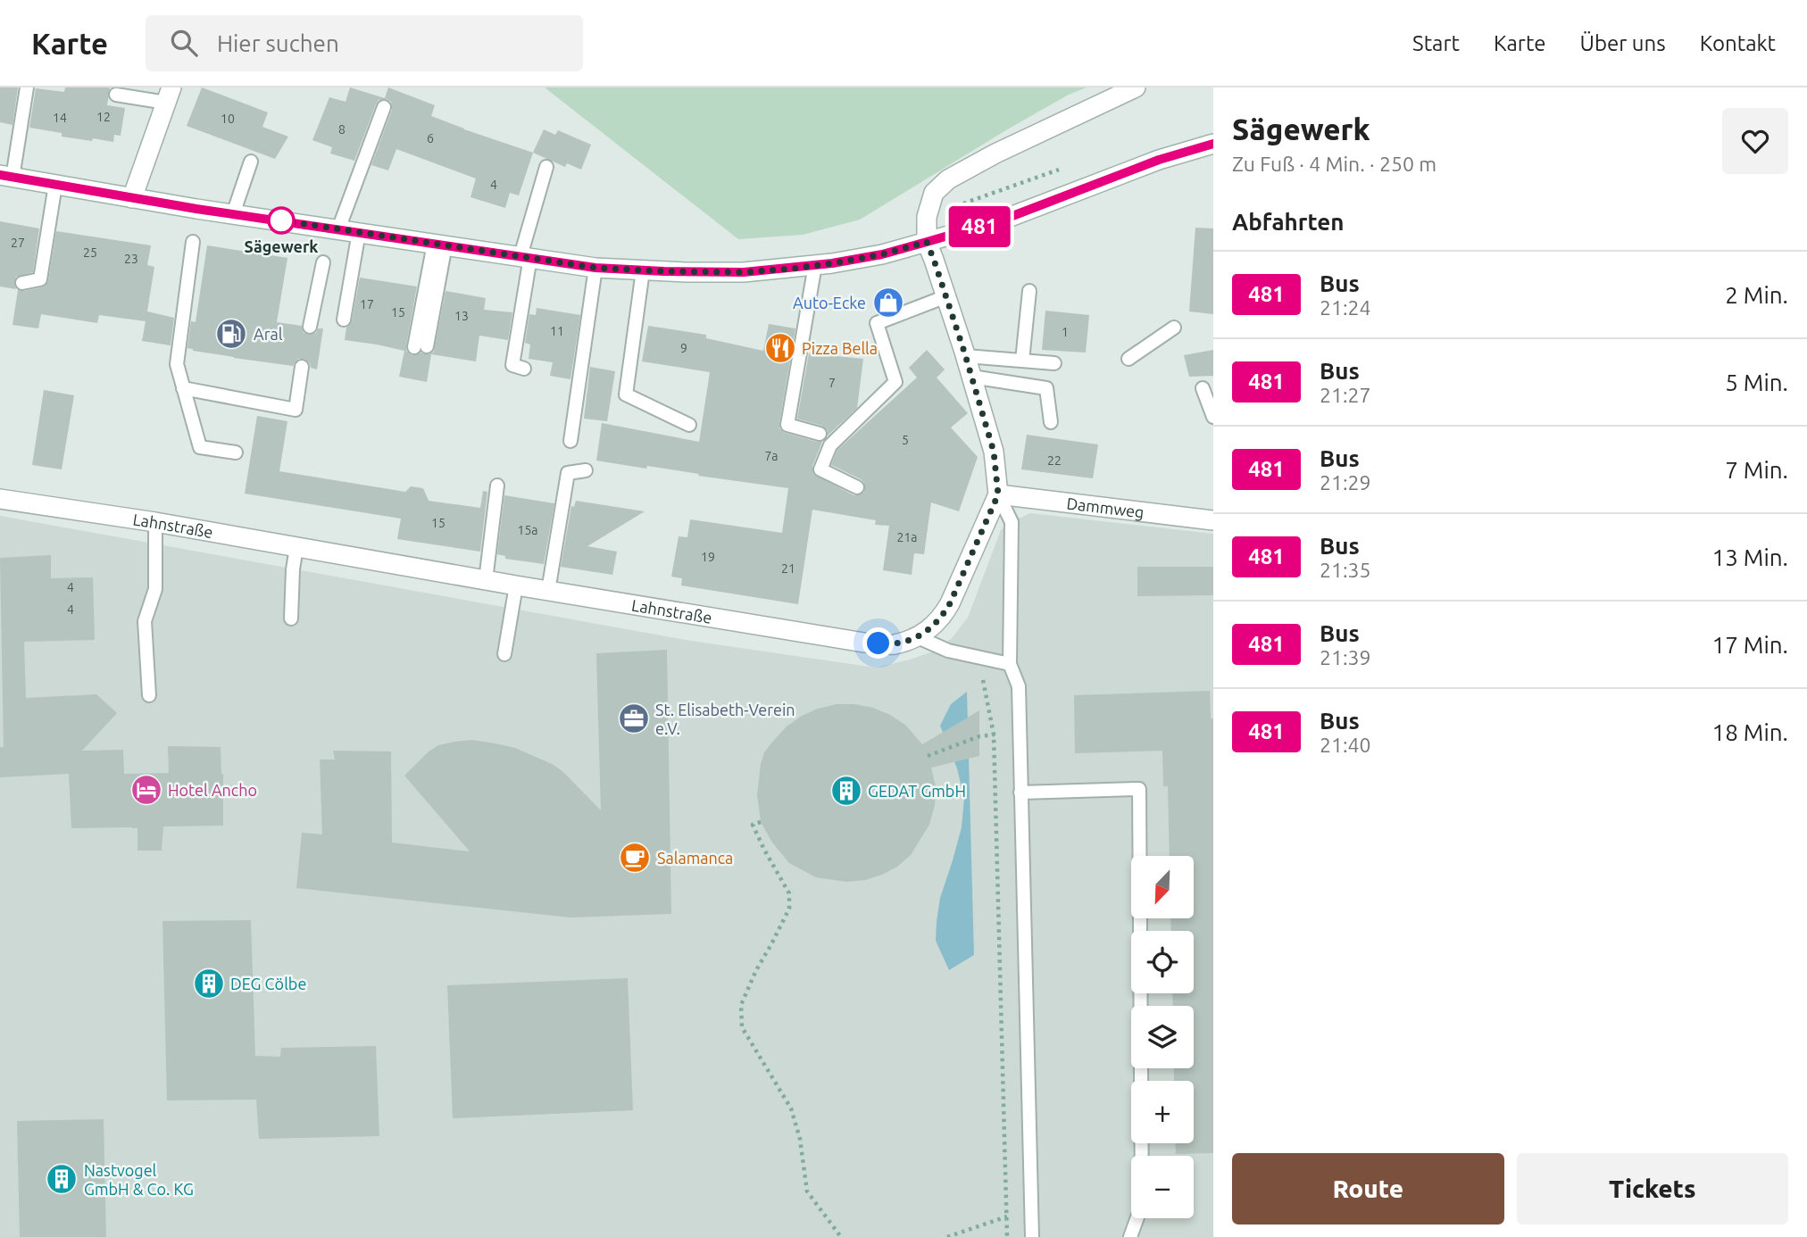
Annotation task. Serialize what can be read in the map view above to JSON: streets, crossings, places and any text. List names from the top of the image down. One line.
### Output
{"streets":{"street":["Dammweg","Lahnstraße"]},"crossings":[["Dammweg","Lahnstraße"]],"places":{"other":["Sägewerk"],"shop":["Auto-Ecke"],"fuel station":["Aral"],"restaurant":["Pizza Bella"],"office":["St. Elisabeth-Verein e.V."],"hotel":["Hotel Ancho"],"building":["GEDAT GmbH","DEG Cölbe","Nastvogel GmbH & Co. KG"],"cafe":["Salamanca"]},"lines":["bus line 481"],"house_numbers":["12","14","10","8","6","4","27","25","23","17","15","13","11","1","9","7","5","7a","22","15","15a","21a","19","21","4","4"],"north":"bottom left","page":{"header":"Karte","search":"Hier suchen","nav":["Start","Karte","Über uns","Kontakt"],"on_map":"481","heading":[["Sägewerk","Zu Fuß · 4 Min. · 250 m"],"Abfahrten"],"list":[{"mark":"481","name":"Bus","note":"21:24","value":"2 Min."},{"mark":"481","name":"Bus","note":"21:27","value":"5 Min."},{"mark":"481","name":"Bus","note":"21:29","value":"7 Min."},{"mark":"481","name":"Bus","note":"21:35","value":"13 Min."},{"mark":"481","name":"Bus","note":"21:39","value":"17 Min."},{"mark":"481","name":"Bus","note":"21:40","value":"18 Min."}],"map_buttons":["+","−"],"buttons":["Route","Tickets"]}}
